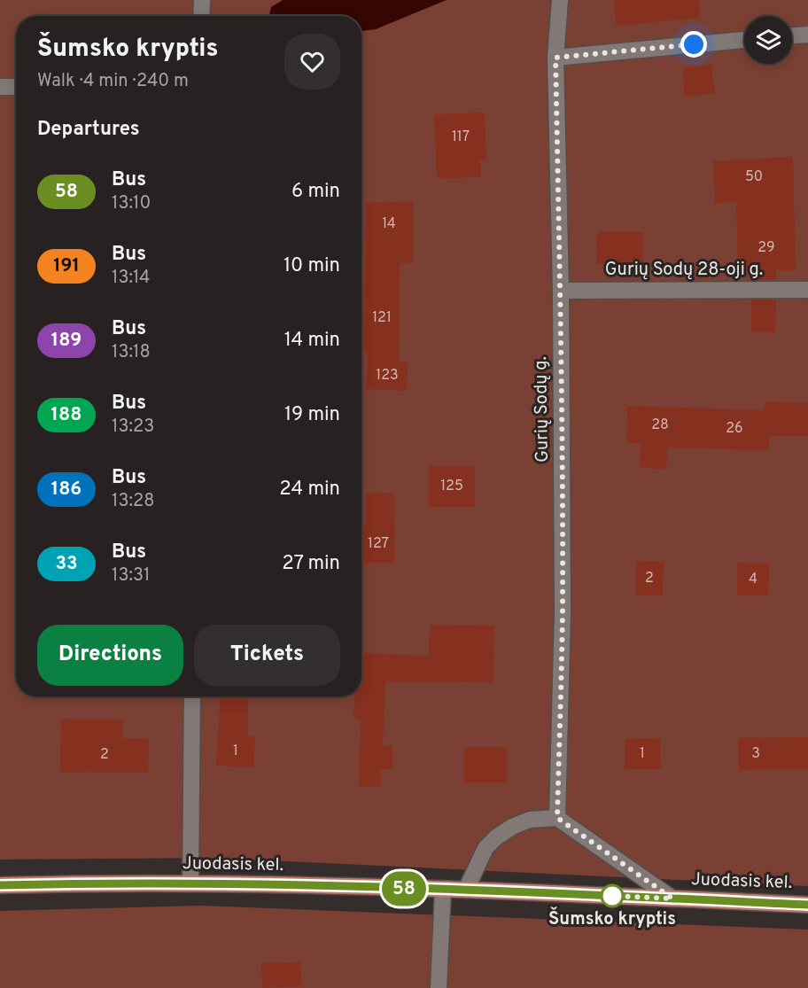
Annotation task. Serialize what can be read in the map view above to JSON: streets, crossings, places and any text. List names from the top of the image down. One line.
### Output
{"streets":{"main road":["Juodasis kel."],"street":["Gurių Sodų 28-oji g.","Gurių Sodų g."]},"crossings":[["Gurių Sodų 28-oji g.","Gurių Sodų g."]],"places":["Šumsko kryptis"],"lines":["bus line 58"],"house_numbers":["117","50","14","29","121","123","28","26","125","127","2","4","1","1","3","2"],"page":{"on_map":"58","heading":[["Šumsko kryptis","Walk · 4 min · 240 m"],"Departures"],"list":[{"mark":"58","name":"Bus","note":"13:10","value":"6 min"},{"mark":"191","name":"Bus","note":"13:14","value":"10 min"},{"mark":"189","name":"Bus","note":"13:18","value":"14 min"},{"mark":"188","name":"Bus","note":"13:23","value":"19 min"},{"mark":"186","name":"Bus","note":"13:28","value":"24 min"},{"mark":"33","name":"Bus","note":"13:31","value":"27 min"}],"buttons":["Directions","Tickets"]}}
